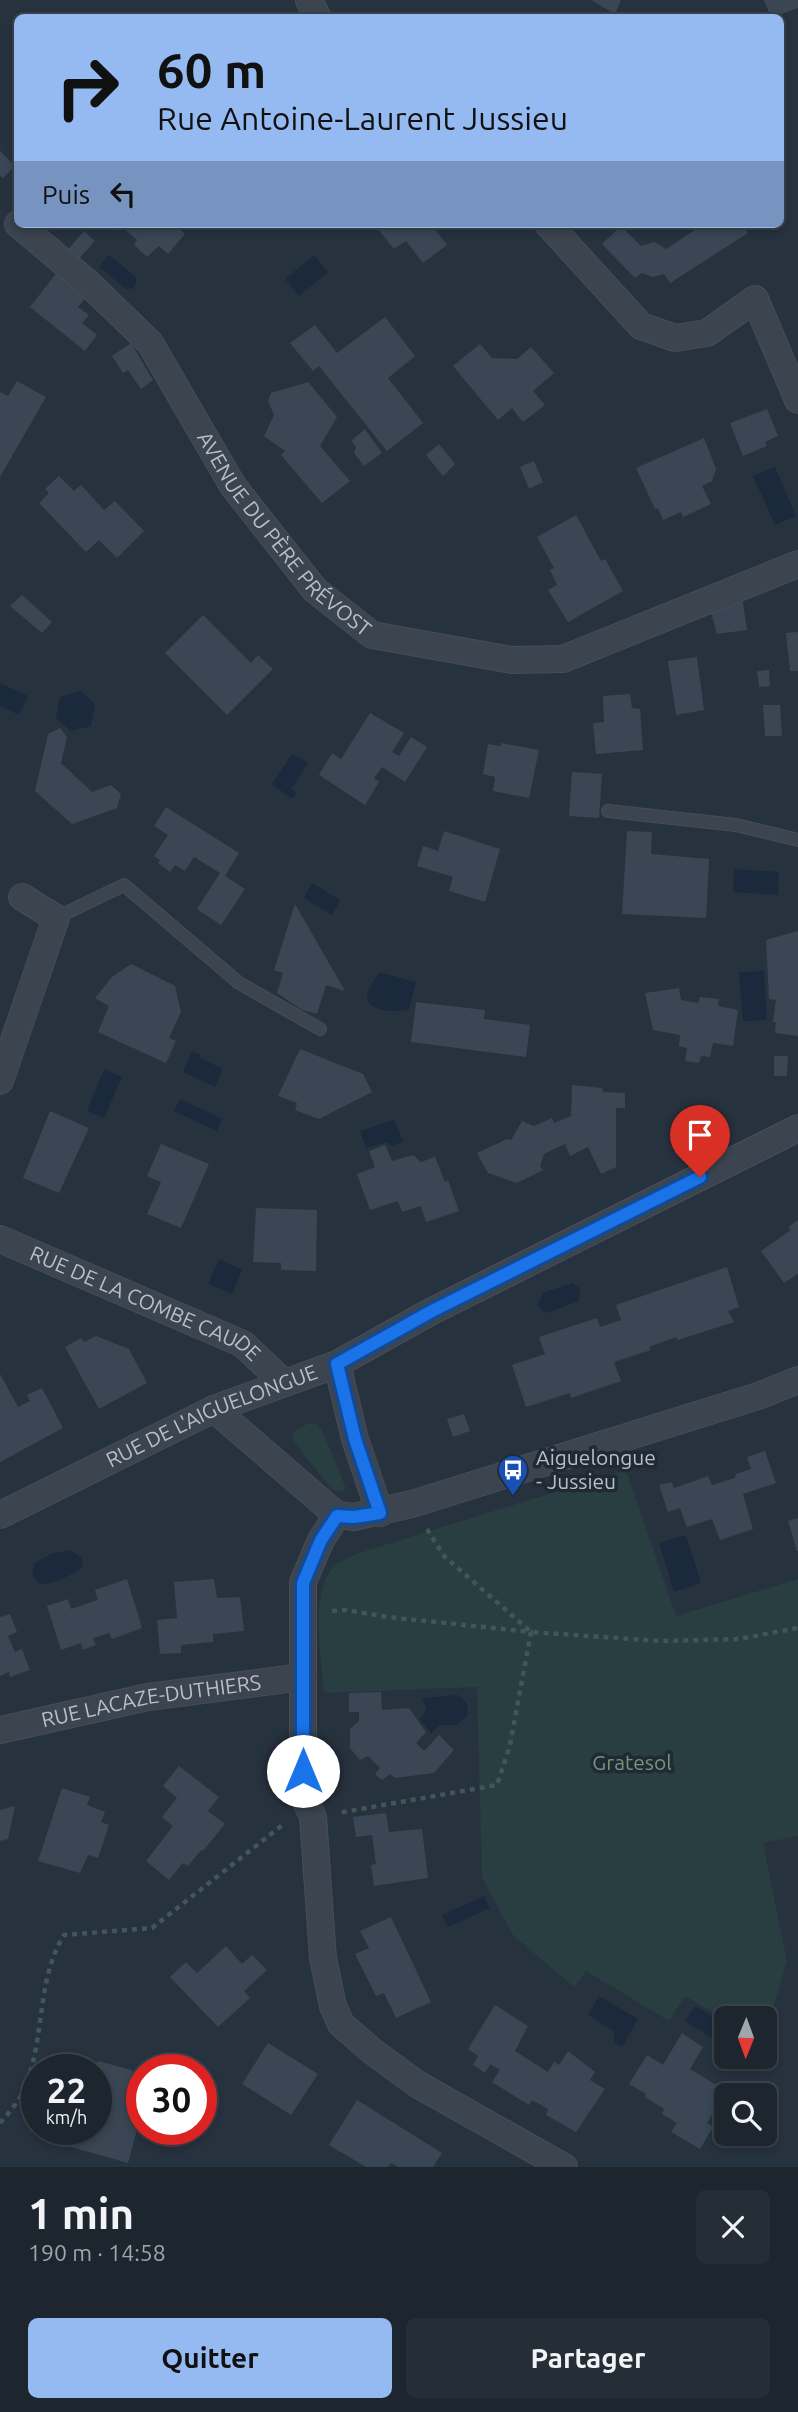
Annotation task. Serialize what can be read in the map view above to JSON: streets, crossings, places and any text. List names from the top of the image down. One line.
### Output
{"streets":{"street":["AVENUE DU PÈRE PRÉVOST","RUE DE LA COMBE CAUDE","RUE DE L'AIGUELONGUE","RUE LACAZE-DUTHIERS"]},"crossings":[["RUE DE LA COMBE CAUDE","RUE DE L'AIGUELONGUE"]],"parks":["Gratesol"],"places":{"bus stop":["Aiguelongue - Jussieu"]},"north":"bottom","page":{"turn":["60 m","Rue Antoine-Laurent Jussieu"],"then":"Puis","speed":"22 km/h","limit":"30","heading":["1 min","190 m · 14:58"],"buttons":["Quitter","Partager"]}}
